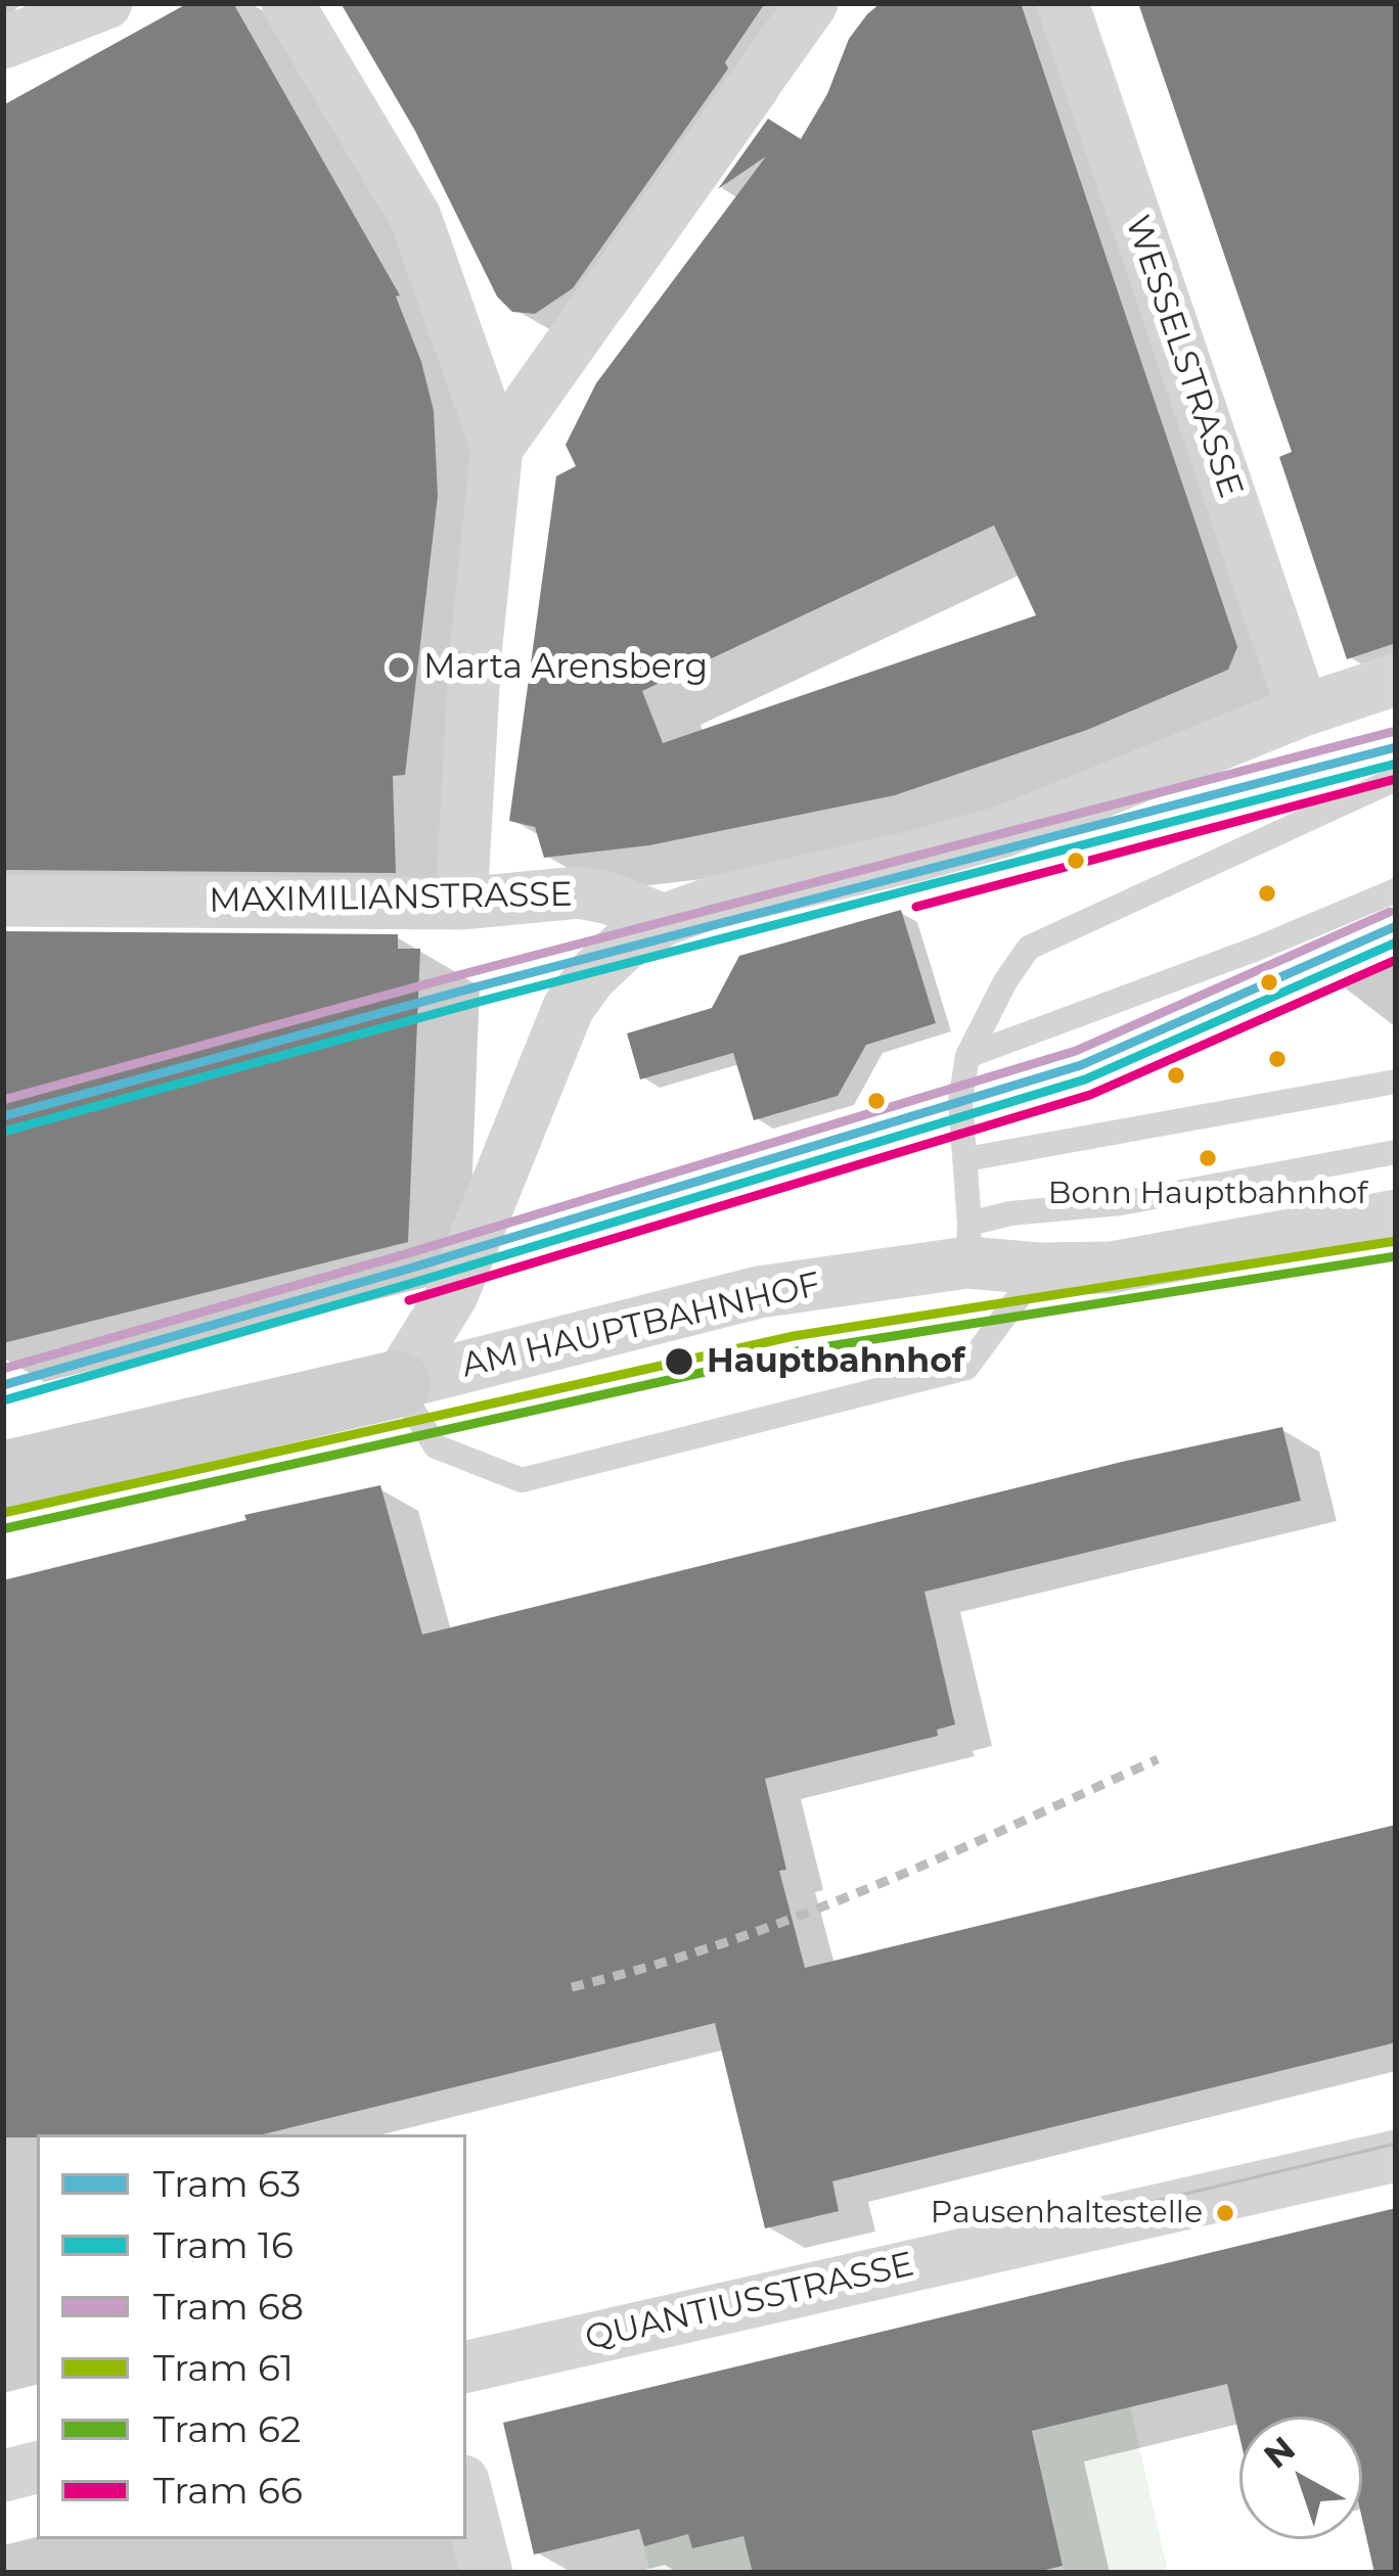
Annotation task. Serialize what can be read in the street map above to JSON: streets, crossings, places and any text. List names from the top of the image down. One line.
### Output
{"streets":{"street":["WESSELSTRASSE","MAXIMILIANSTRASSE","AM HAUPTBAHNHOF","QUANTIUSSTRASSE"]},"crossings":[["MAXIMILIANSTRASSE","AM HAUPTBAHNHOF"]],"places":["Marta Arensberg","Bonn Hauptbahnhof","Hauptbahnhof","Pausenhaltestelle"],"lines":["tram line 68","tram line 63","tram line 16","tram line 66","tram line 61","tram line 62"],"legend":["Tram 63","Tram 16","Tram 68","Tram 61","Tram 62","Tram 66"],"north":"top left"}
